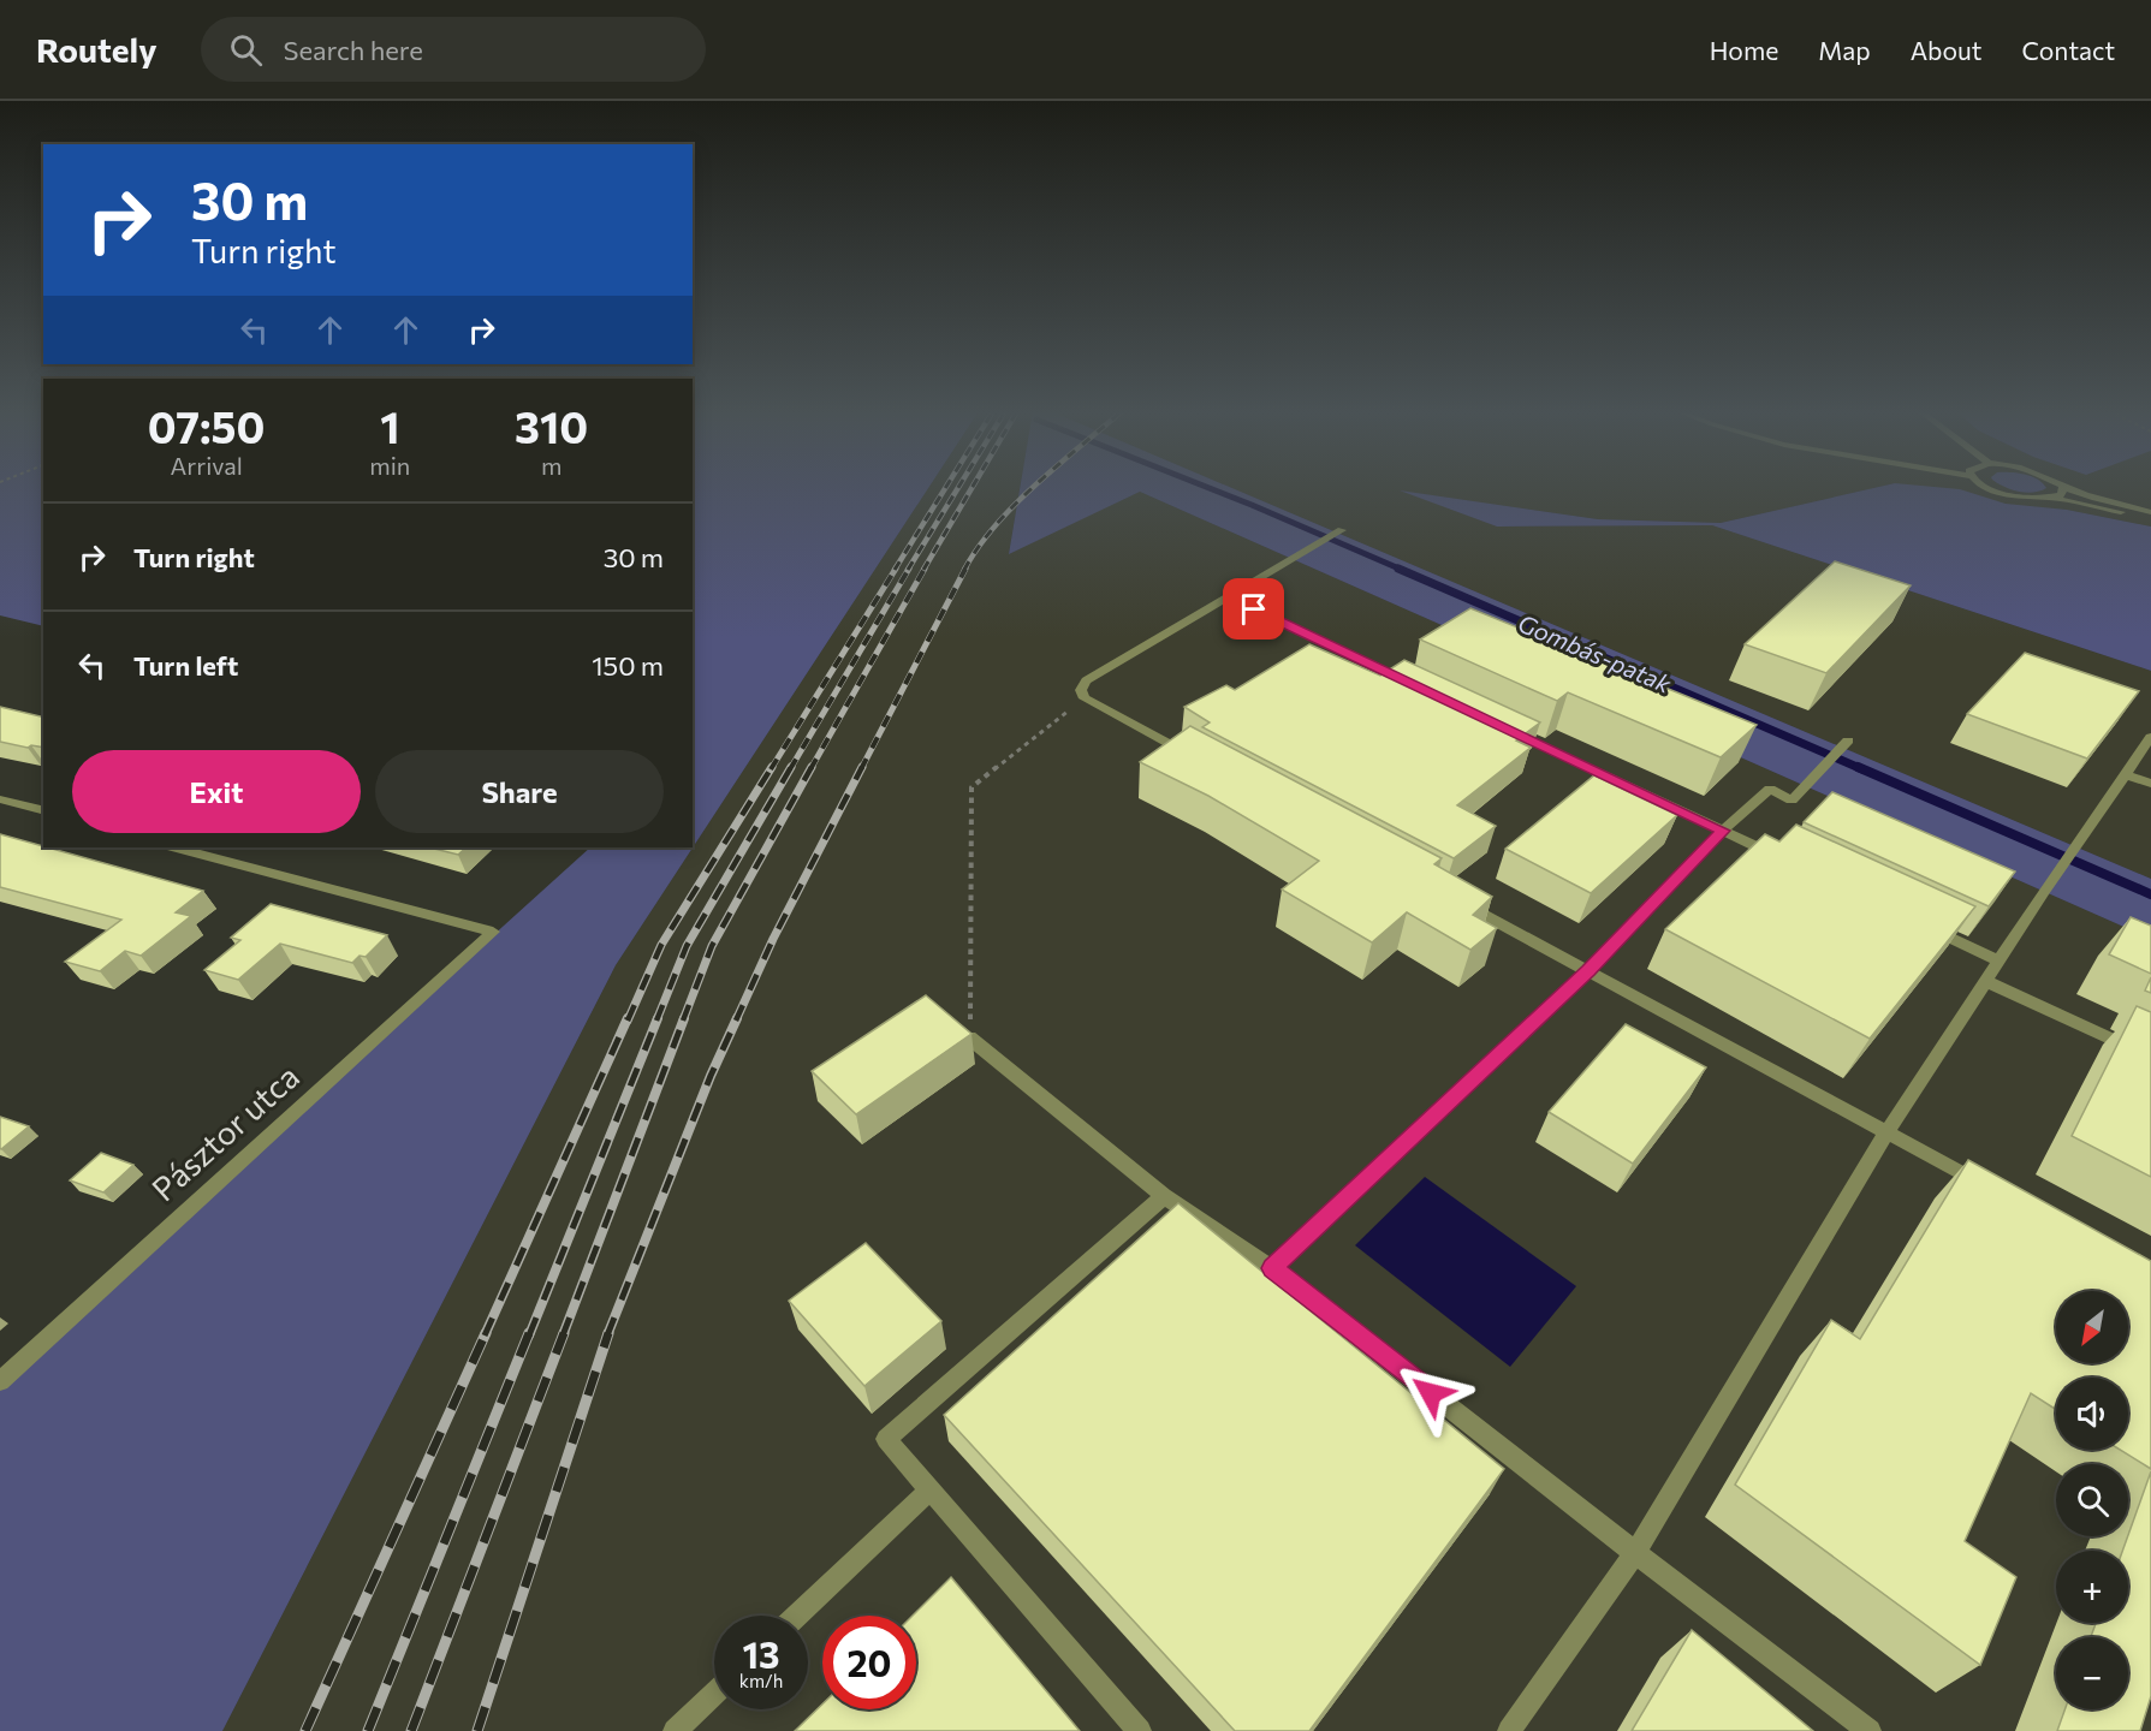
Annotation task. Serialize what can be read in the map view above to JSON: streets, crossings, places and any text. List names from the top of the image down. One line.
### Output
{"streets":{"street":["Pásztor utca"]},"water":["Gombás-patak"],"north":"bottom left","page":{"header":"Routely","search":"Search here","nav":["Home","Map","About","Contact"],"turn":["30 m","Turn right"],"eta":["07:50","Arrival","1","min","310","m"],"list":[{"name":"Turn right","value":"30 m"},{"name":"Turn left","value":"150 m"}],"buttons":["Exit","Share"],"map_buttons":["+","−"],"speed":"13 km/h","limit":"20"}}
